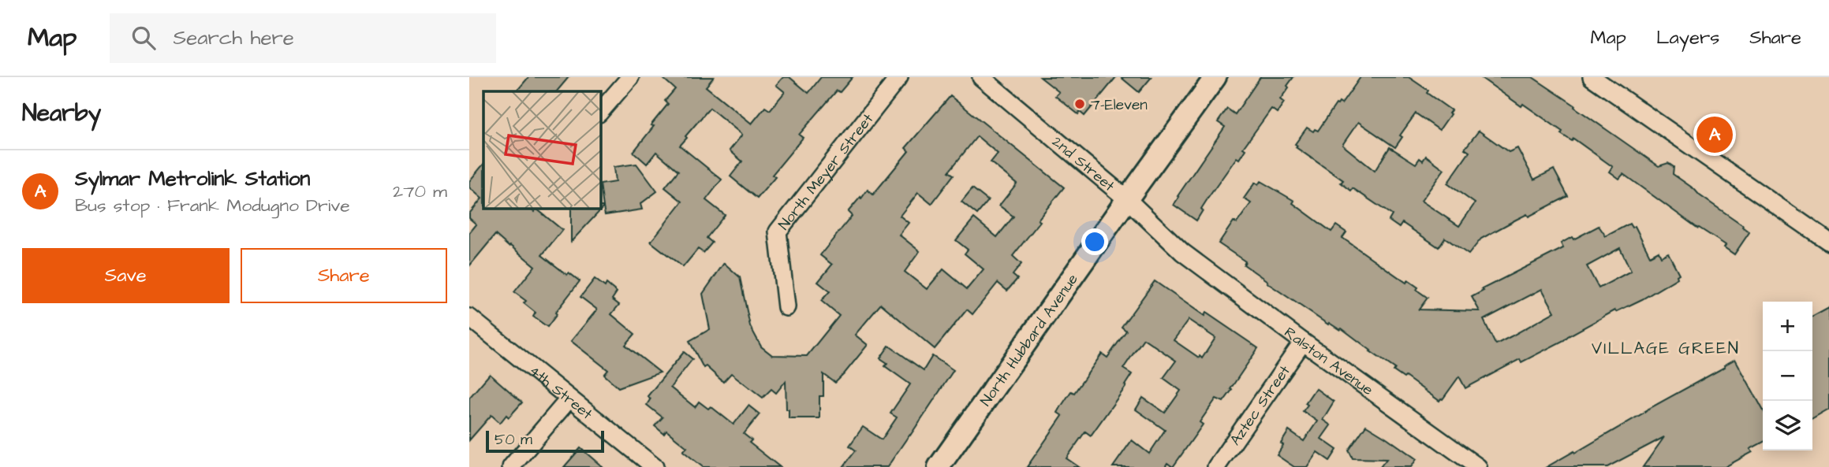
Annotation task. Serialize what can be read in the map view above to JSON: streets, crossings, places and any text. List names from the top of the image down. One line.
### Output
{"streets":{"main road":["North Hubbard Avenue"],"street":["2nd Street","North Meyer Street","Ralston Avenue","4th Street","Aztec Street"]},"crossings":[["2nd Street","North Hubbard Avenue"],["2nd Street","Ralston Avenue"],["Ralston Avenue","Aztec Street"]],"districts":["VILLAGE GREEN"],"places":["7-Eleven"],"scale_bar":"50 m","page":{"header":"Map","search":"Search here","nav":["Map","Layers","Share"],"heading":"Nearby","pins":"A","list":[{"mark":"A","name":"Sylmar Metrolink Station","note":"Bus stop · Frank Modugno Drive","value":"270 m"}],"buttons":["Save","Share"],"map_buttons":["+","−"],"scale":"50 m"}}
